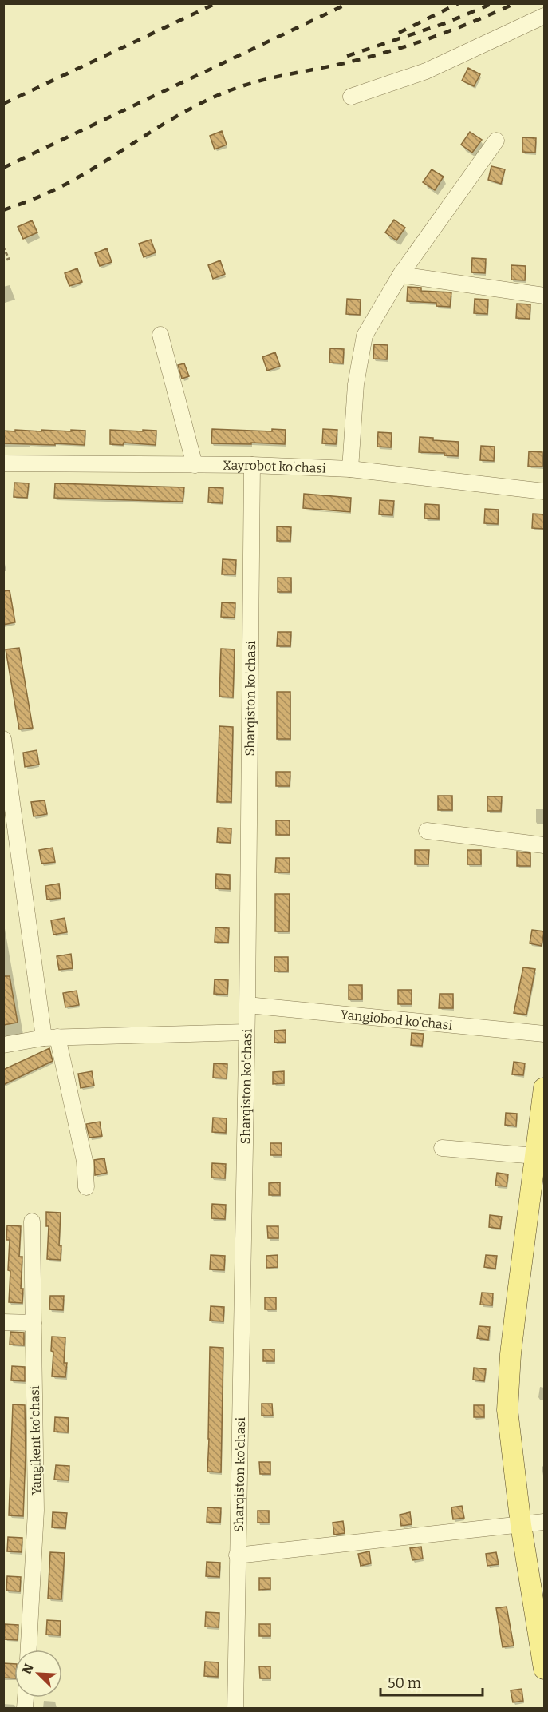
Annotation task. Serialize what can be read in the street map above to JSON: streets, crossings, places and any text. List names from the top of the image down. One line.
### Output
{"streets":{"street":["Xayrobot ko'chasi","Sharqiston ko'chasi","Yangiobod ko'chasi","Yangikent ko'chasi"]},"crossings":[["Xayrobot ko'chasi","Sharqiston ko'chasi"],["Sharqiston ko'chasi","Yangiobod ko'chasi"]],"scale_bar":"50 m","north":"top left"}
